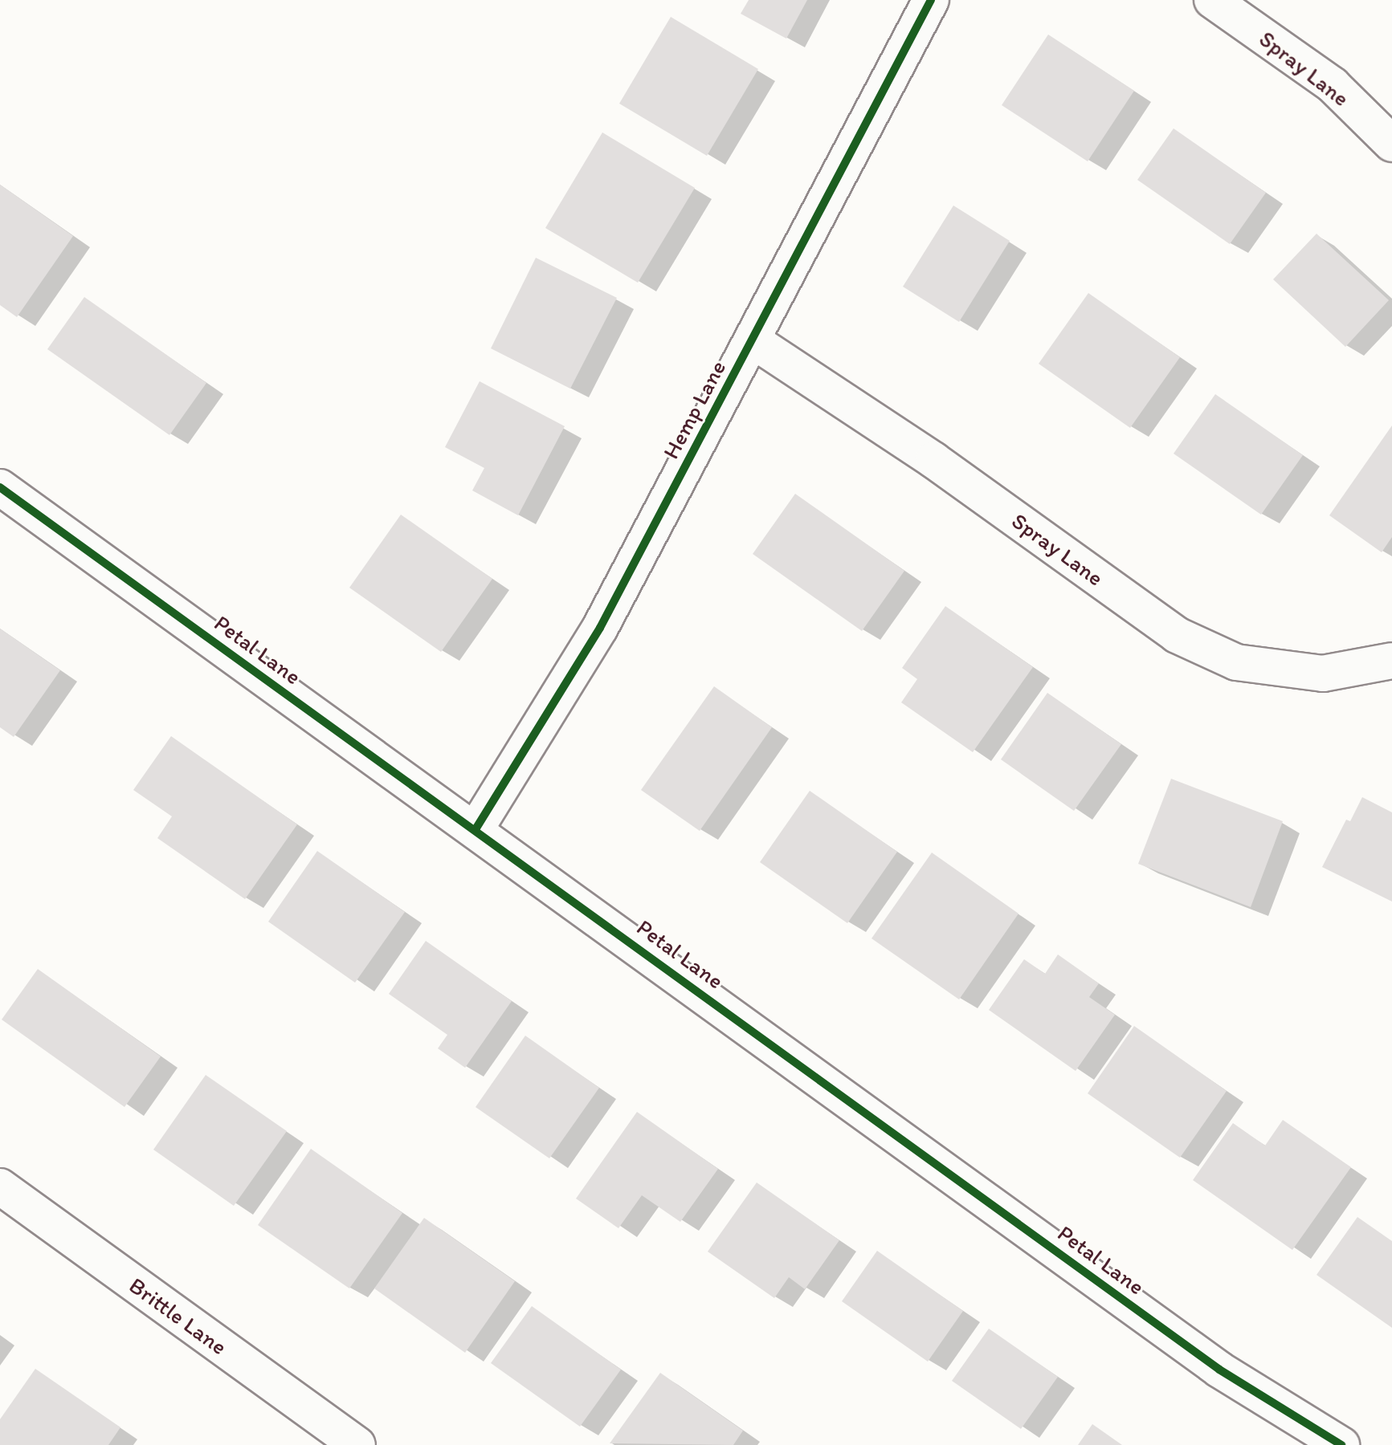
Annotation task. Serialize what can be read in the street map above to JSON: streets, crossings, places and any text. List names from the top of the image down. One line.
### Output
{"streets":{"street":["Spray Lane","Hemp Lane","Petal Lane","Brittle Lane"]},"crossings":[["Spray Lane","Hemp Lane"],["Hemp Lane","Petal Lane"]]}
